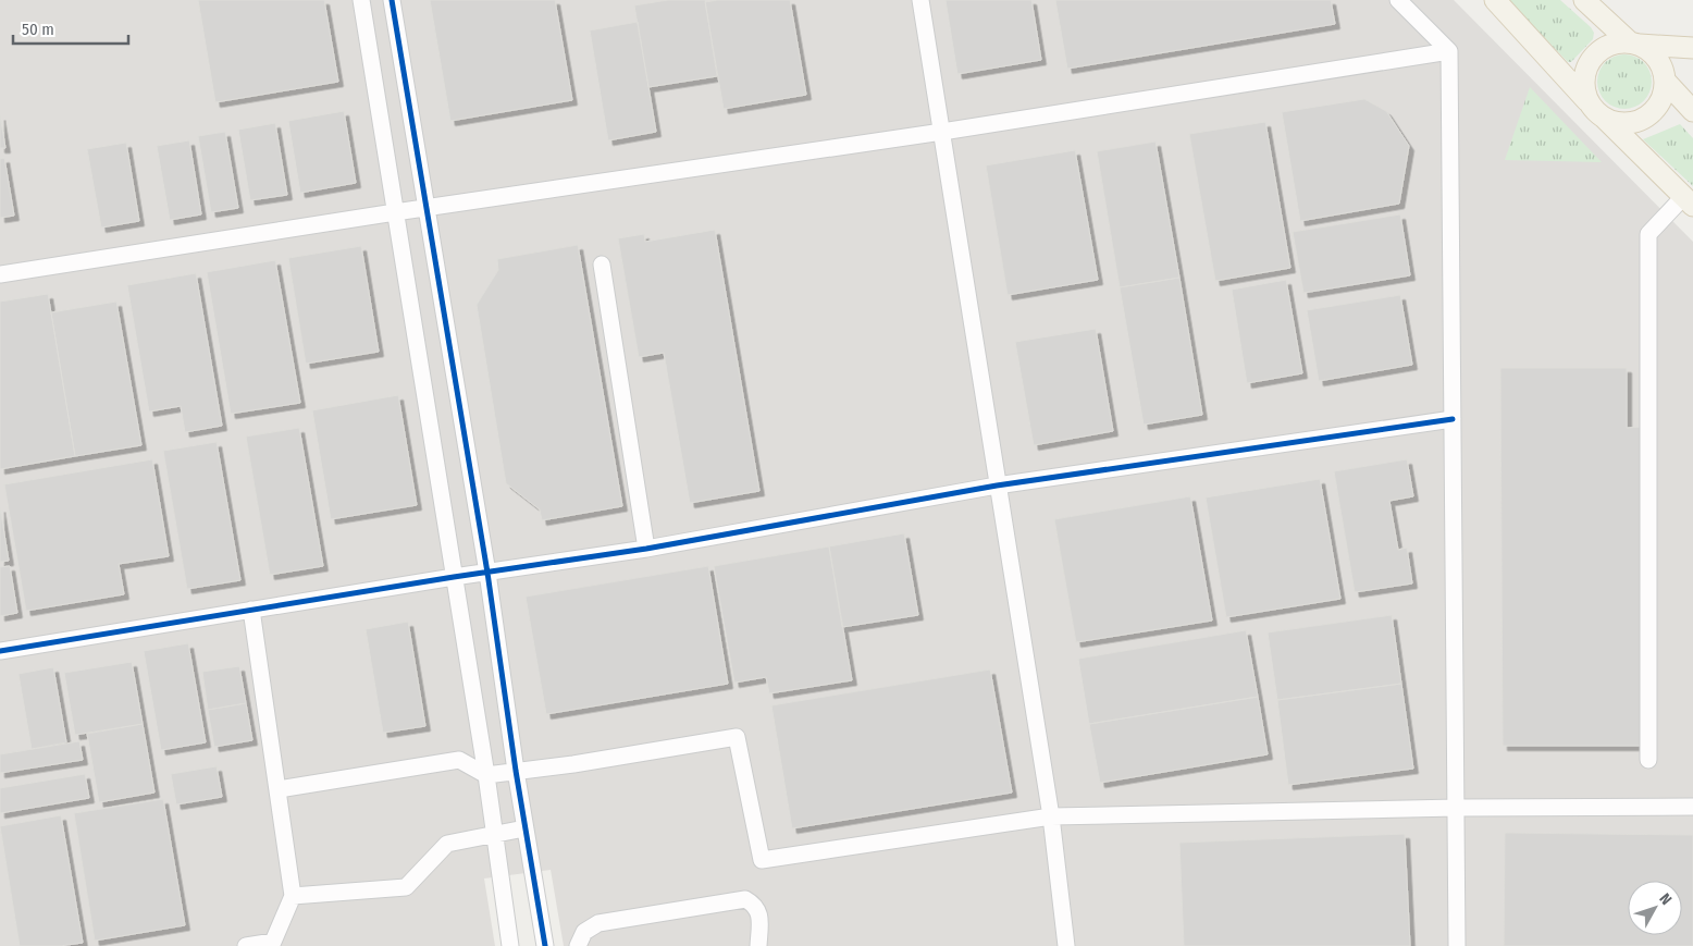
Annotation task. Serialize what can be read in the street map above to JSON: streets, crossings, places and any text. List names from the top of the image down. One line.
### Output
{"scale_bar":"50 m","north":"top right"}
